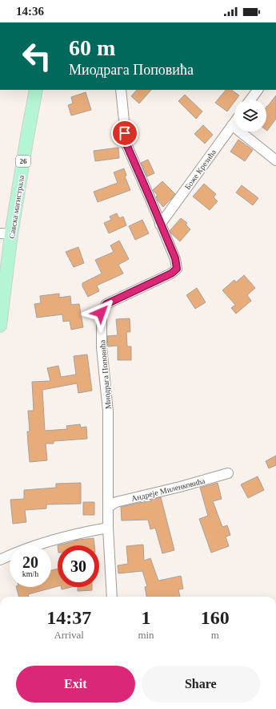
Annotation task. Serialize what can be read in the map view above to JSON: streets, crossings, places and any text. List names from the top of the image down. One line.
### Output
{"streets":{"main road":["26","Савска магистрала"],"street":["Боже Крезића","Миодрага Поповића","Андреје Миленковића"]},"crossings":[["Боже Крезића","Миодрага Поповића"],["Миодрага Поповића","Андреје Миленковића"]],"page":{"status":"14:36","turn":["60 m","Миодрага Поповића"],"speed":"20 km/h","limit":"30","eta":["14:37","Arrival","1","min","160","m"],"buttons":["Exit","Share"]}}
